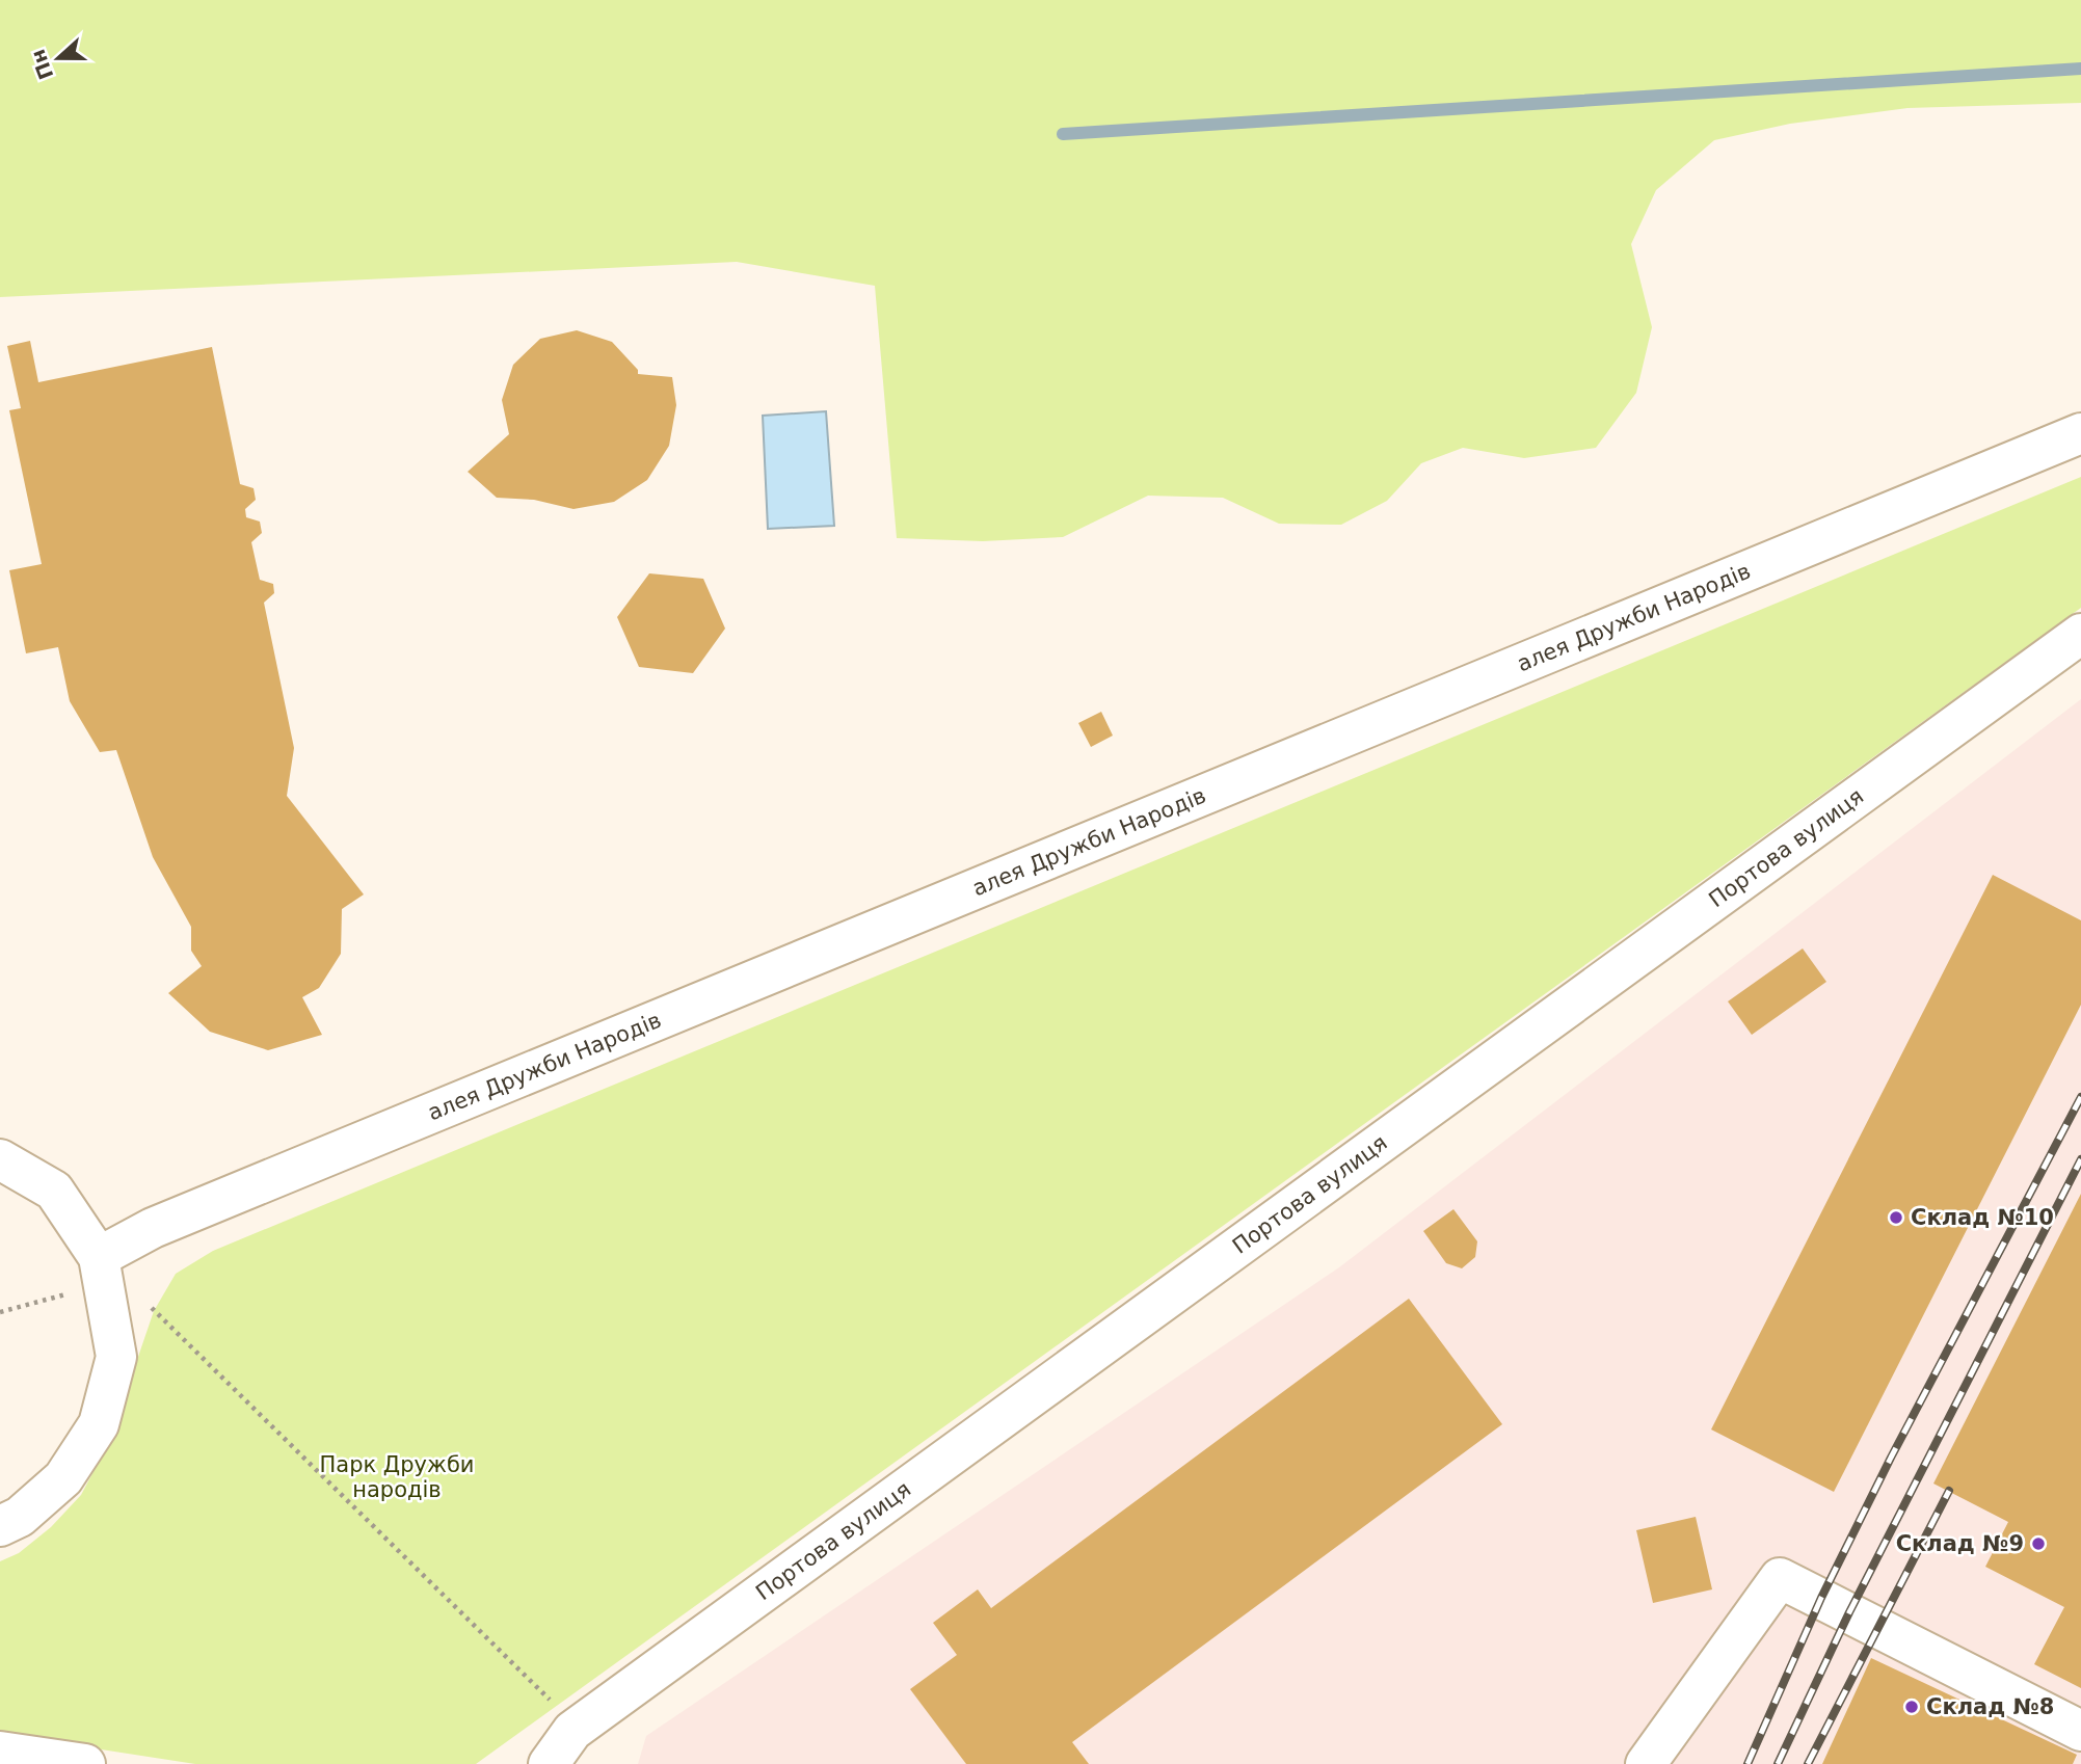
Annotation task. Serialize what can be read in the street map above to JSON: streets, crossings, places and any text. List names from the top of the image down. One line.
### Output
{"streets":{"street":["алея Дружби Народів","Портова вулиця"]},"parks":["Парк Дружби народів"],"places":["Склад №10","Склад №9","Склад №8"],"north":"left"}
